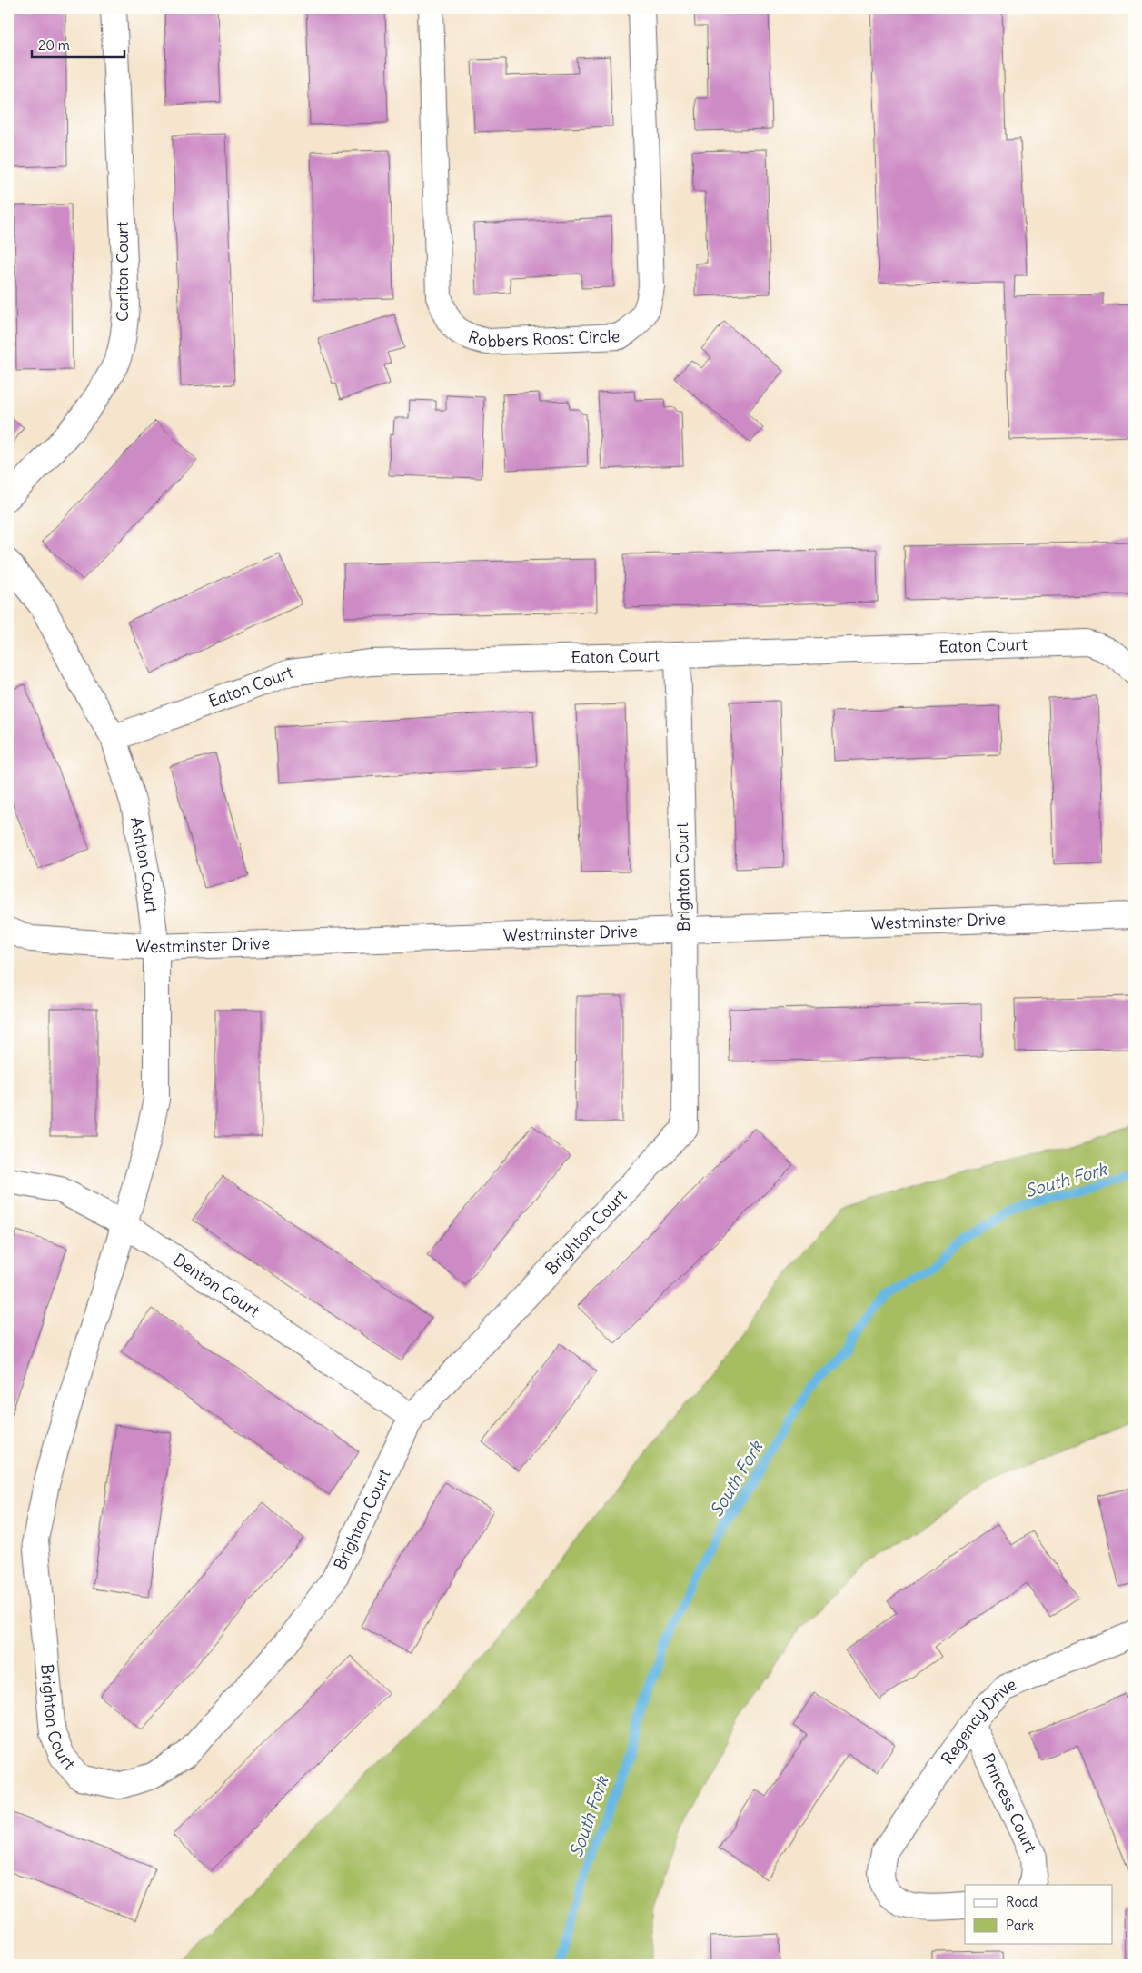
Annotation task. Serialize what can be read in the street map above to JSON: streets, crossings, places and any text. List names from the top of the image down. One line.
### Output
{"streets":{"street":["Carlton Court","Robbers Roost Circle","Eaton Court","Ashton Court","Brighton Court","Westminster Drive","Denton Court","Regency Drive","Princess Court"]},"crossings":[["Eaton Court","Ashton Court"],["Eaton Court","Brighton Court"],["Ashton Court","Brighton Court"],["Ashton Court","Westminster Drive"],["Ashton Court","Denton Court"],["Brighton Court","Westminster Drive"],["Brighton Court","Denton Court"],["Regency Drive","Princess Court"]],"water":["South Fork"],"legend":["Road","Park"],"scale_bar":"20 m"}
